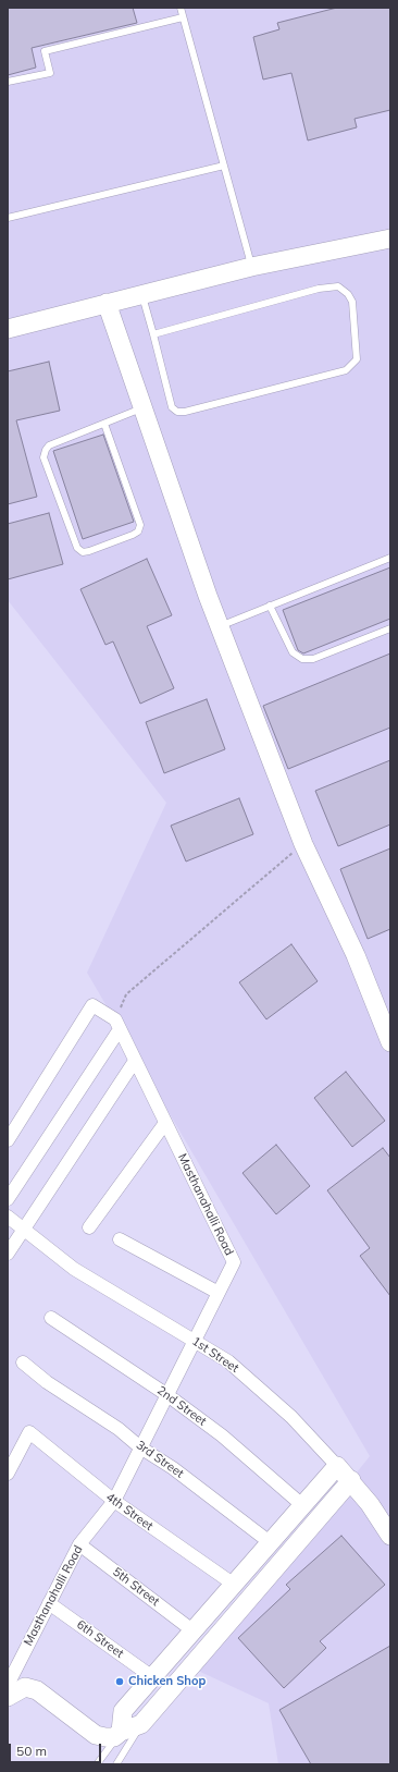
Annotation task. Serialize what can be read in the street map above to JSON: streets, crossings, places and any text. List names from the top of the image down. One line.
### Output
{"streets":{"street":["Masthanahalli Road","1st Street","2nd Street","3rd Street","4th Street","5th Street","6th Street"]},"crossings":[["Masthanahalli Road","1st Street"],["Masthanahalli Road","2nd Street"],["Masthanahalli Road","3rd Street"],["Masthanahalli Road","4th Street"],["Masthanahalli Road","5th Street"],["Masthanahalli Road","6th Street"]],"places":["Chicken Shop"],"scale_bar":"50 m"}
